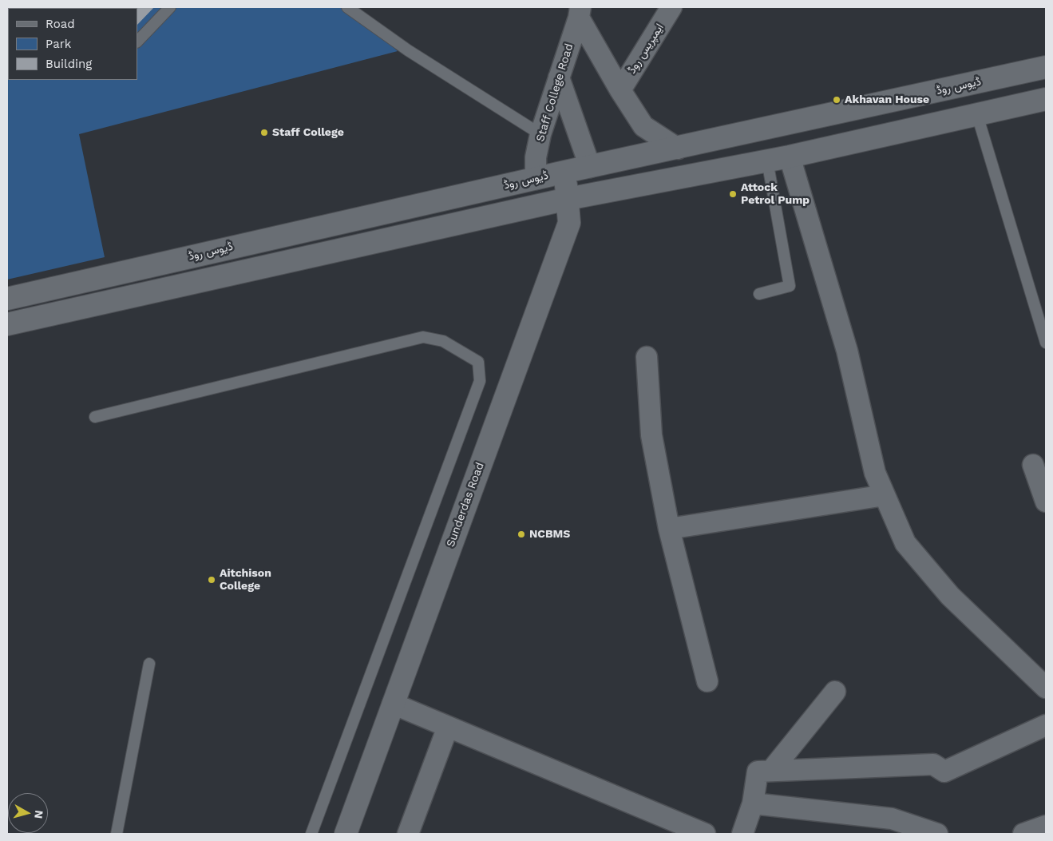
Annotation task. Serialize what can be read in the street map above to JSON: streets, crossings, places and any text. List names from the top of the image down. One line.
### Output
{"streets":{"main road":["ڈیوس روڈ","Sunderdas Road"],"street":["ایمپریس روڈ","Staff College Road"]},"crossings":[["ڈیوس روڈ","Staff College Road"],["ڈیوس روڈ","Sunderdas Road"]],"places":["Akhavan House","Staff College","Attock Petrol Pump","NCBMS","Aitchison College"],"legend":["Road","Park","Building"],"north":"right"}
